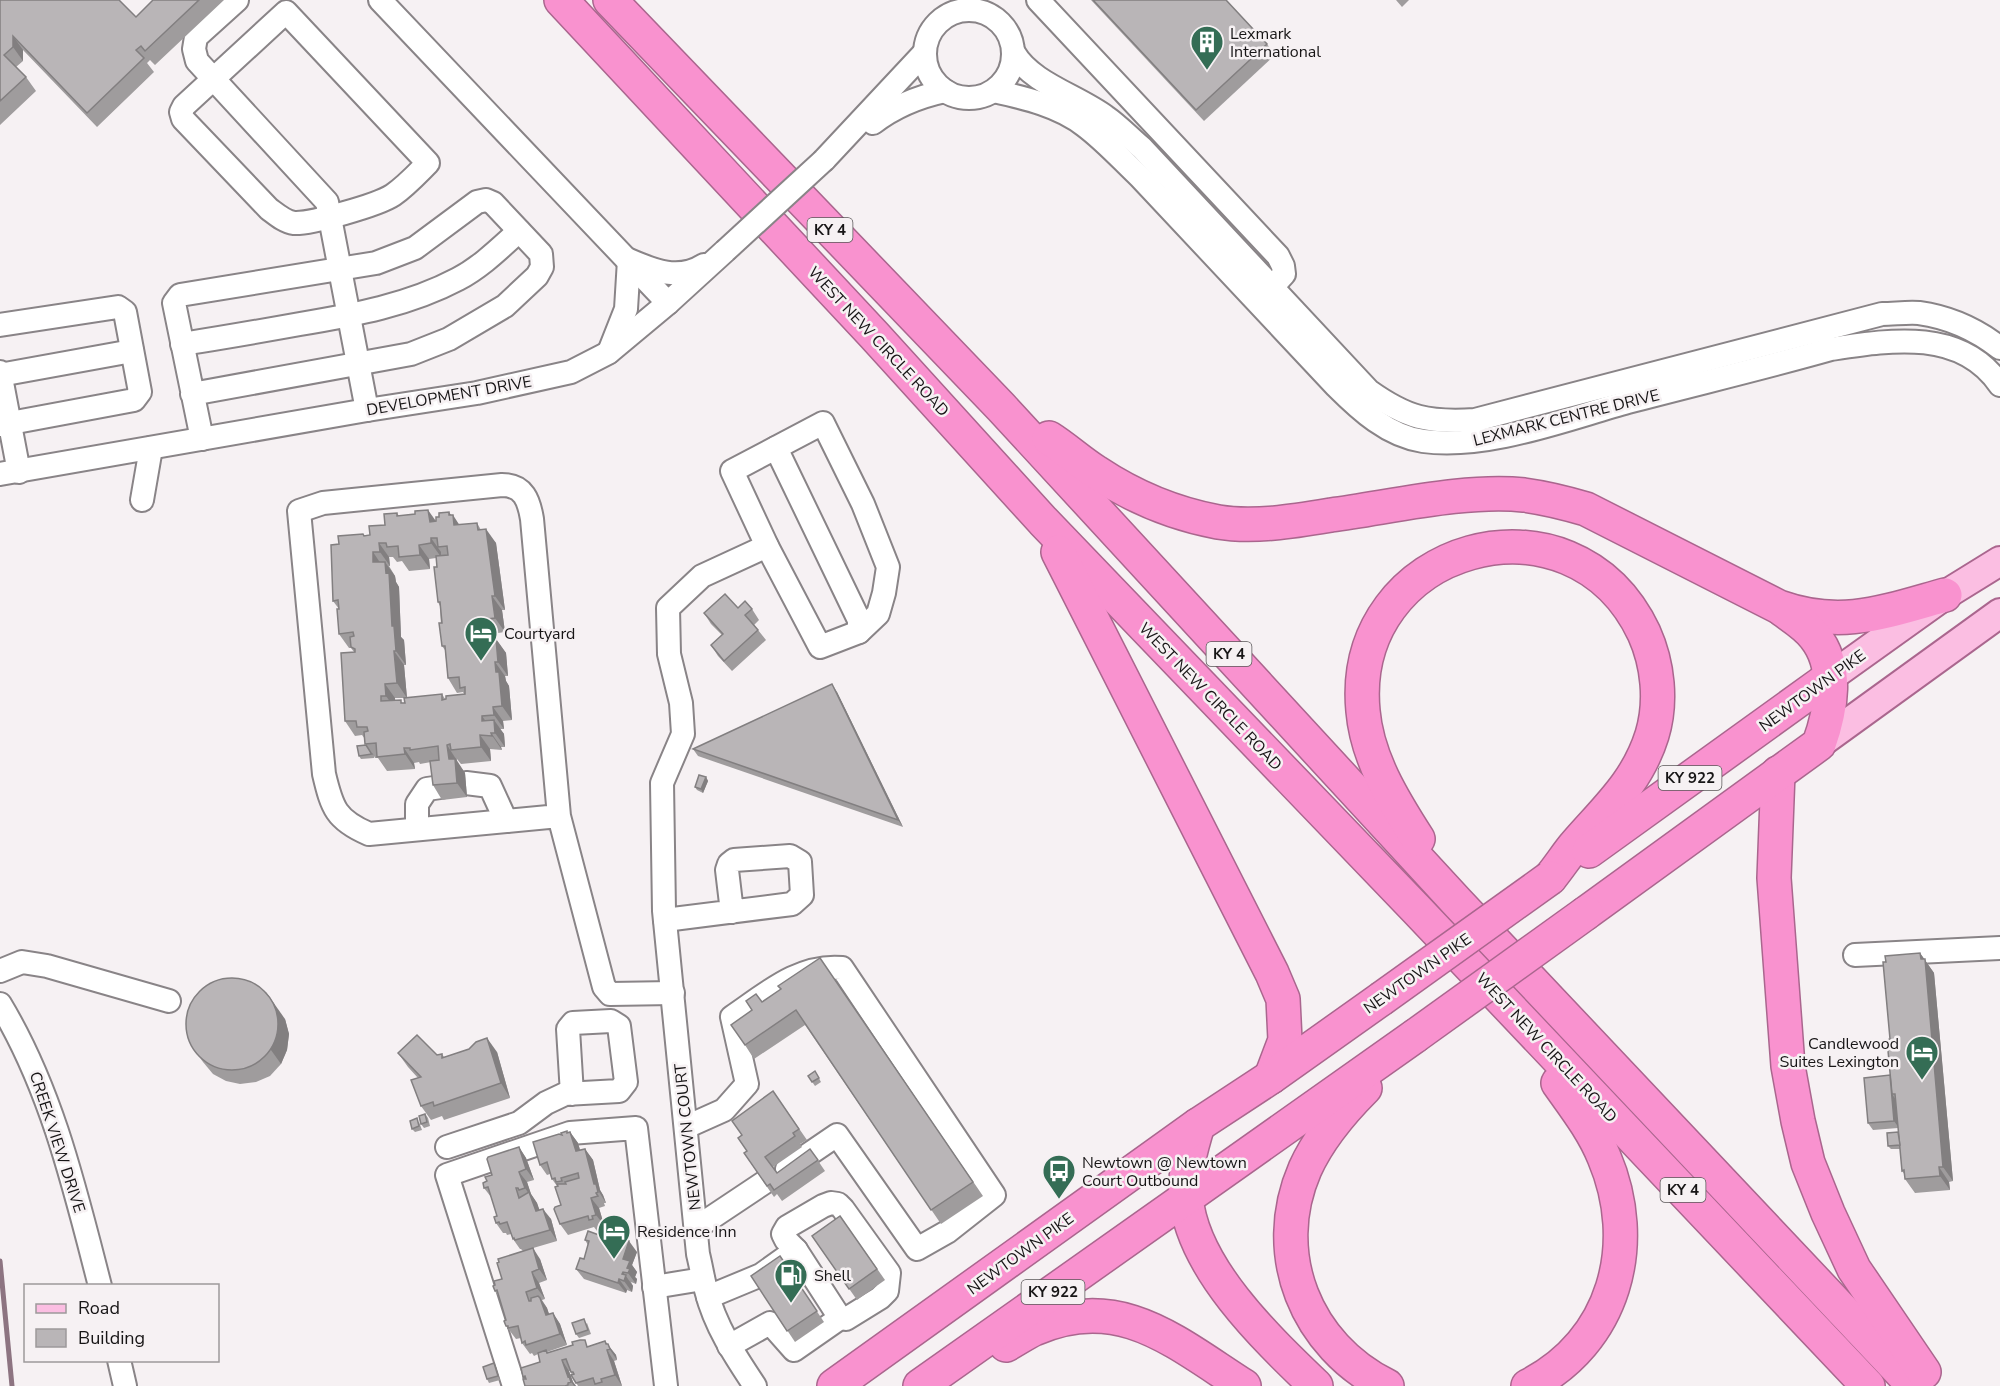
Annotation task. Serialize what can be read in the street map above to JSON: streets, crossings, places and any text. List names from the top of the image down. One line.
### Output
{"streets":{"highway":["KY 4","WEST NEW CIRCLE ROAD","NEWTOWN PIKE","KY 922"],"street":["DEVELOPMENT DRIVE","LEXMARK CENTRE DRIVE","NEWTOWN COURT","CREEK VIEW DRIVE"]},"crossings":[["DEVELOPMENT DRIVE","LEXMARK CENTRE DRIVE"]],"places":{"building":["Lexmark International"],"hotel":["Courtyard","Candlewood Suites Lexington","Residence Inn"],"bus stop":["Newtown @ Newtown Court Outbound"],"fuel station":["Shell"]},"legend":["Road","Building"]}
